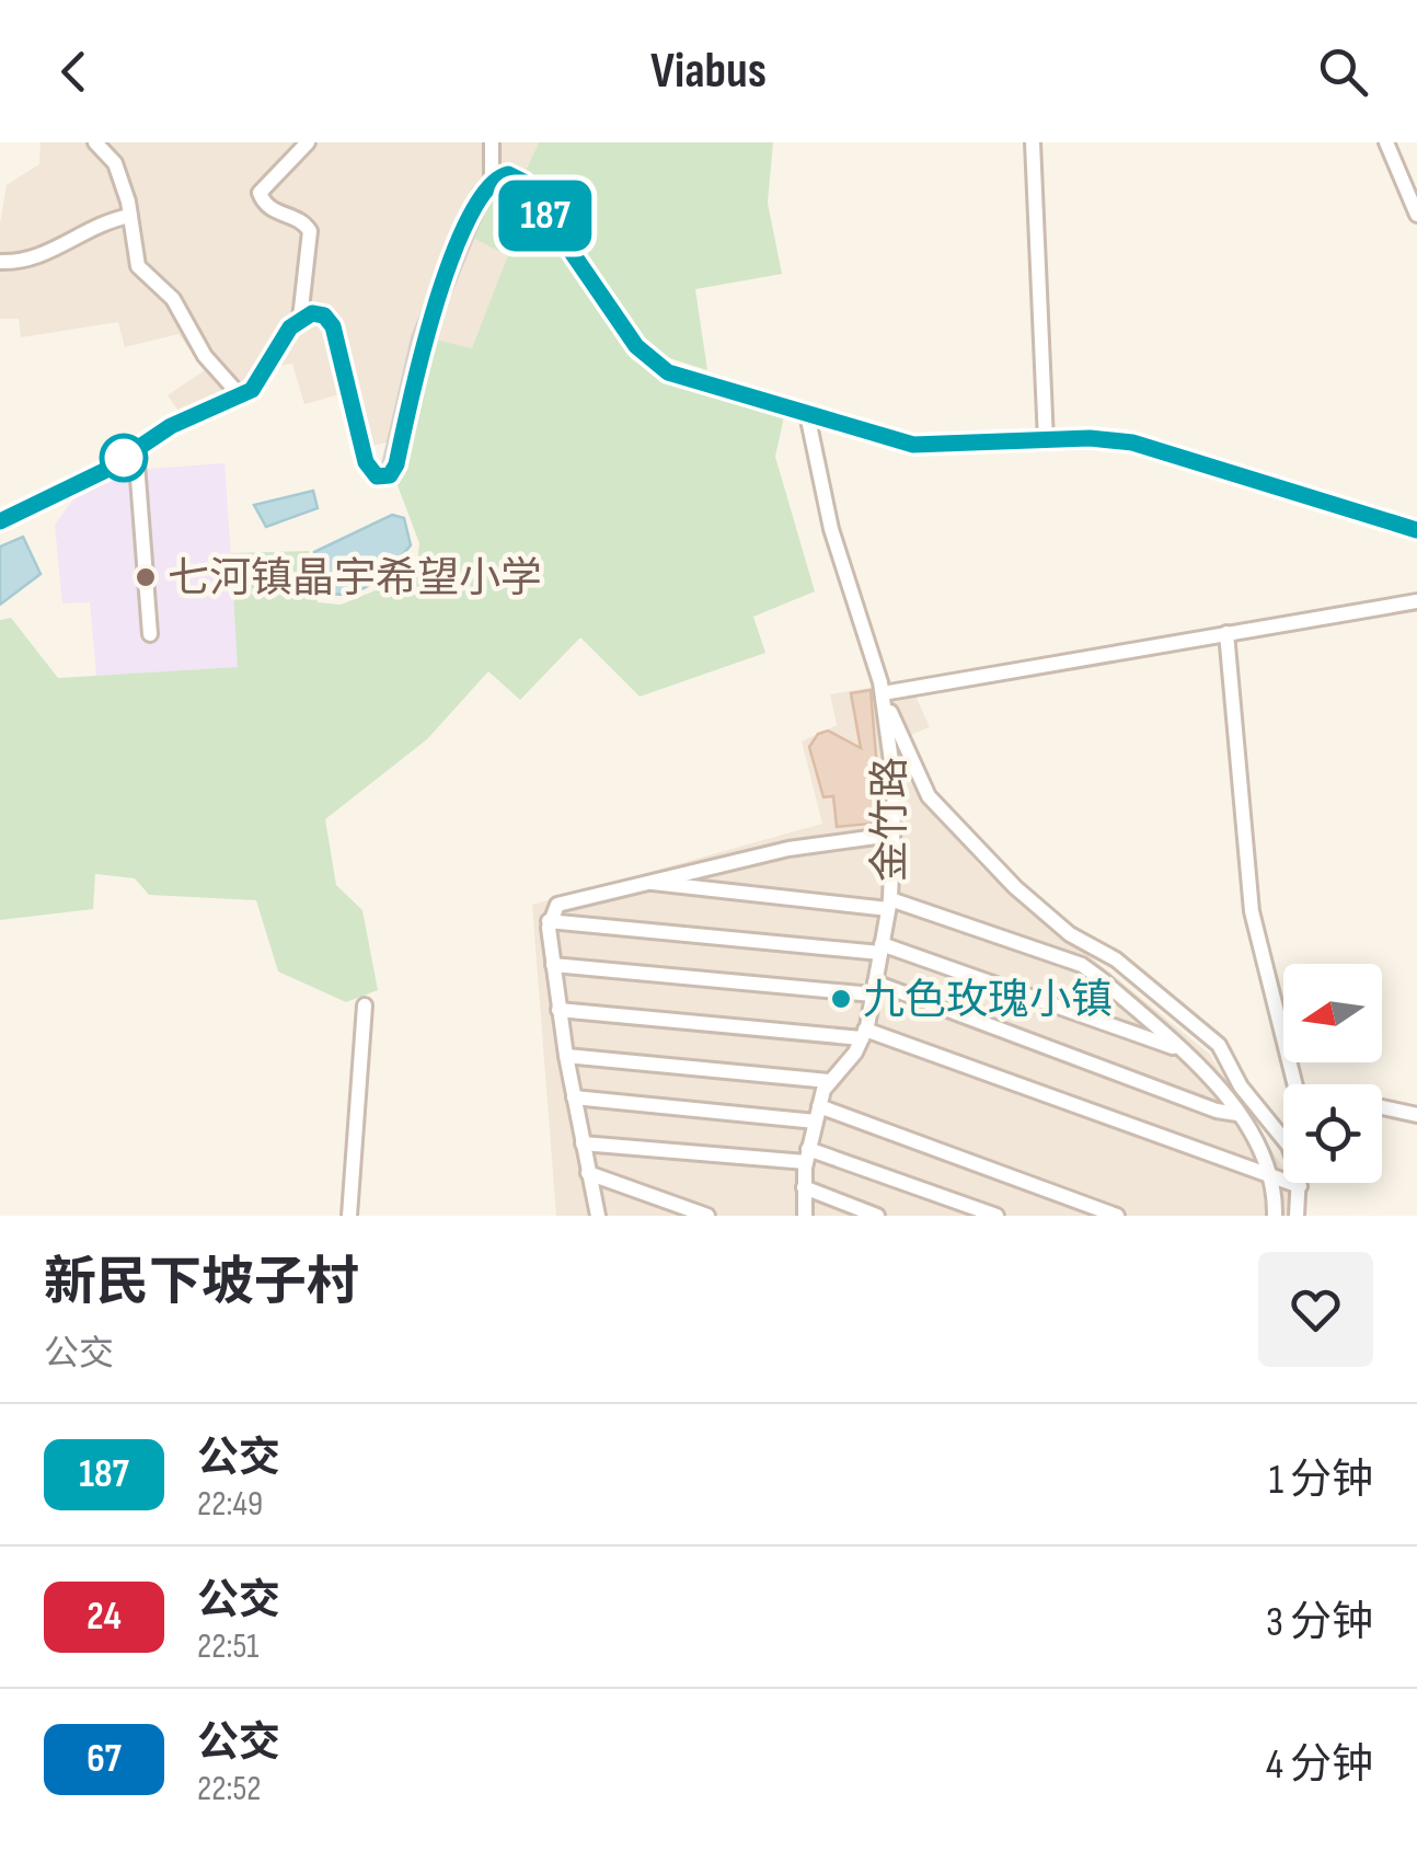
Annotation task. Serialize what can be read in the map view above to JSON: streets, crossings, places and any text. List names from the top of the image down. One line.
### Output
{"streets":{"street":["金竹路"]},"places":["七河镇晶宇希望小学","九色玫瑰小镇"],"lines":["bus line 187"],"north":"left","page":{"header":"Viabus","on_map":"187","heading":["新民下坡子村","公交"],"list":[{"mark":"187","name":"公交","note":"22:49","value":"1 分钟"},{"mark":"24","name":"公交","note":"22:51","value":"3 分钟"},{"mark":"67","name":"公交","note":"22:52","value":"4 分钟"}]}}
